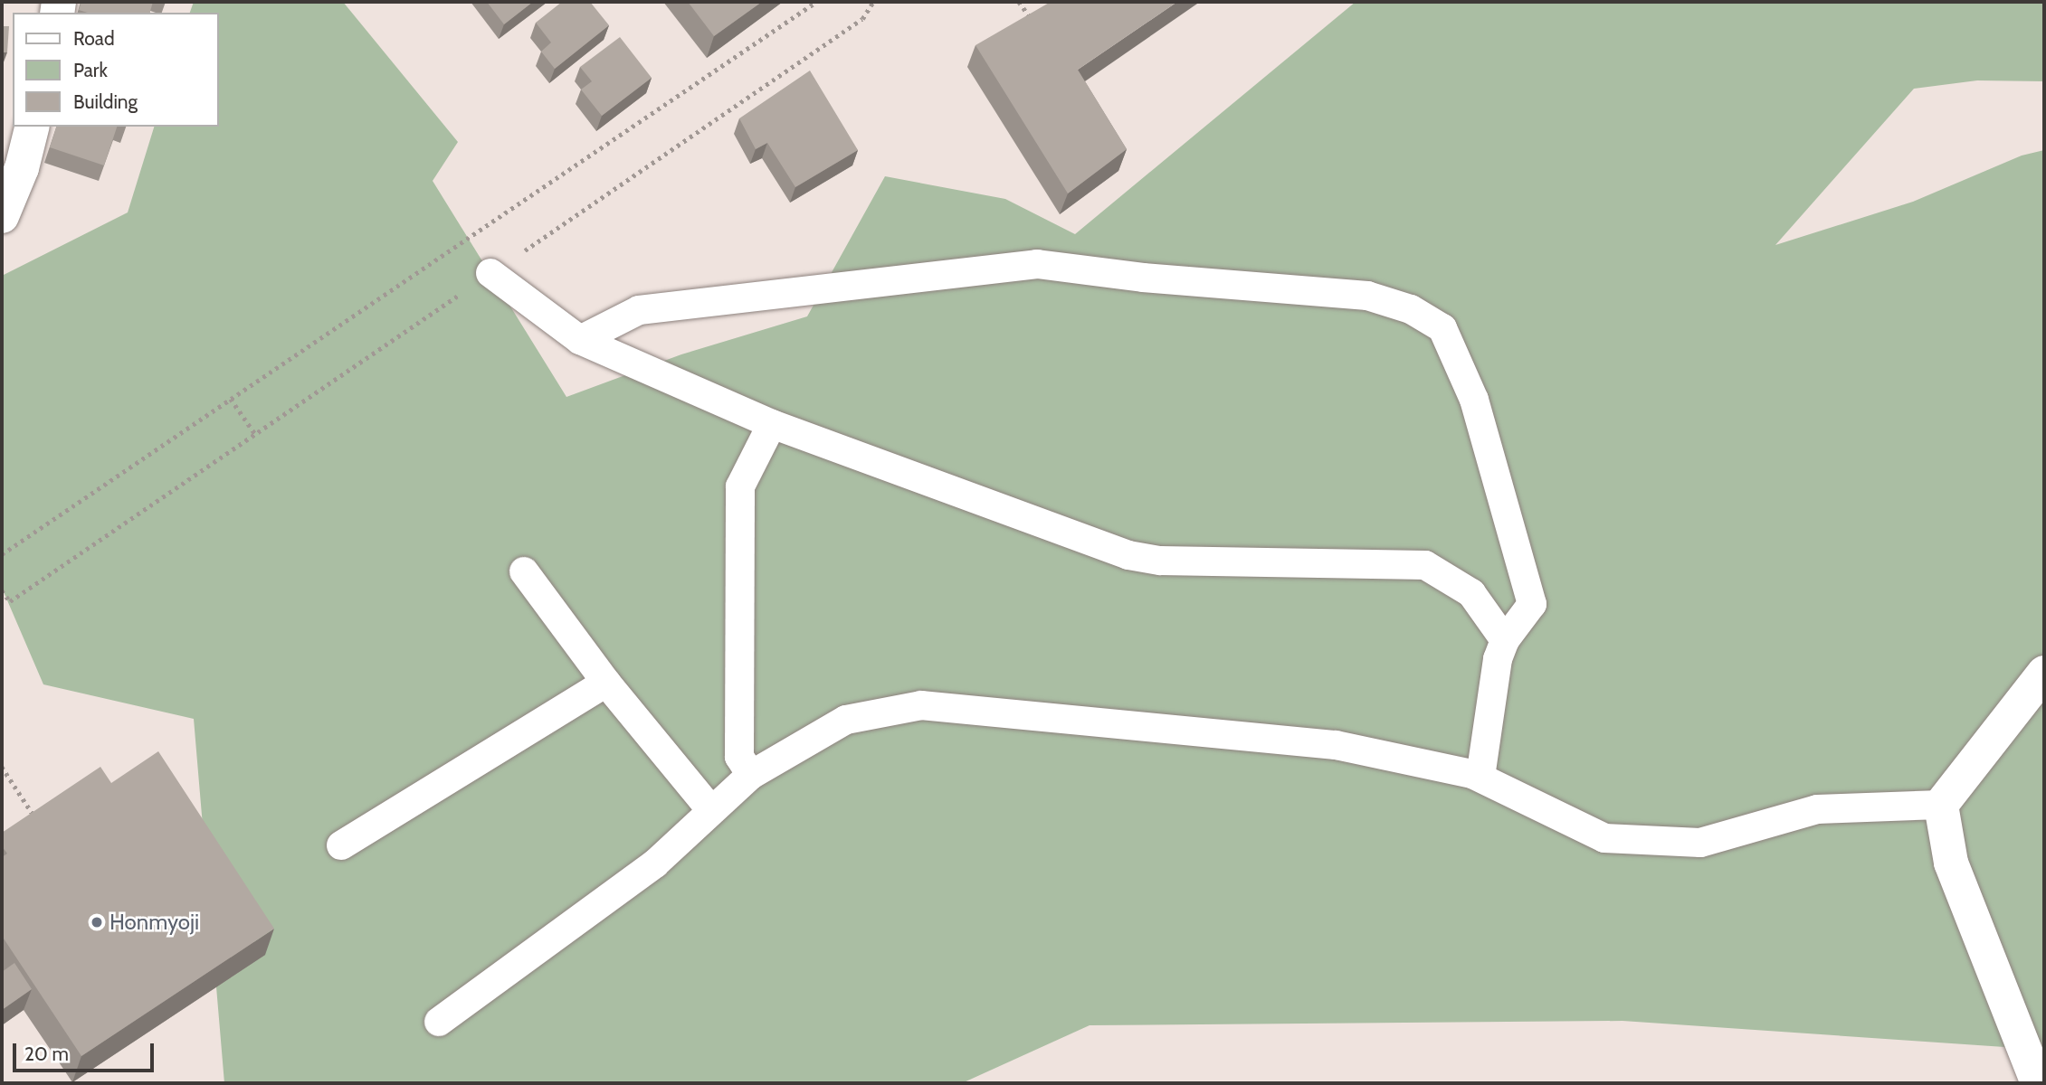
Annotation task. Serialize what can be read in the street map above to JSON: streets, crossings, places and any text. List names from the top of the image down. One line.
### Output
{"places":["Honmyoji"],"legend":["Road","Park","Building"],"scale_bar":"20 m"}
